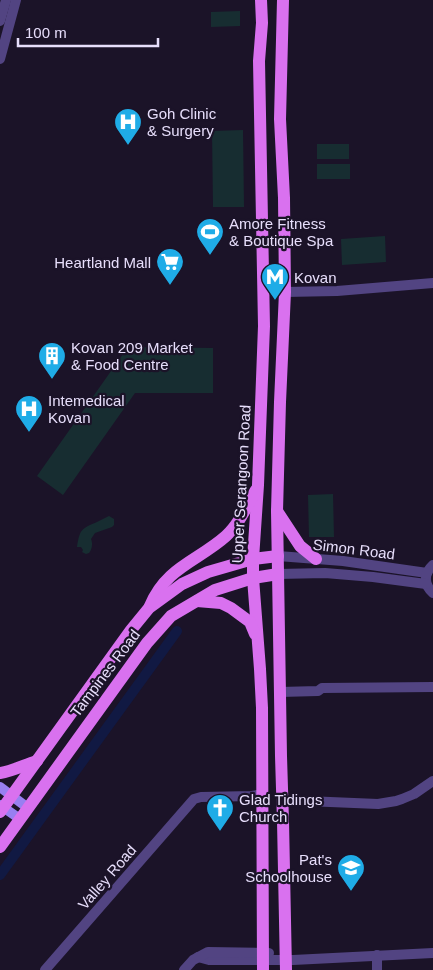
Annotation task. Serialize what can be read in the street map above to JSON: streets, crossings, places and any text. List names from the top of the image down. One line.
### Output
{"streets":{"main road":["Upper Serangoon Road","Tampines Road"],"street":["Simon Road","Valley Road"]},"crossings":[["Upper Serangoon Road","Tampines Road"],["Upper Serangoon Road","Valley Road"],["Simon Road","Tampines Road"]],"places":{"hospital":["Goh Clinic & Surgery","Intemedical Kovan"],"sports":["Amore Fitness & Boutique Spa"],"supermarket":["Heartland Mall"],"metro station":["Kovan"],"building":["Kovan 209 Market & Food Centre"],"church":["Glad Tidings Church"],"school or university":["Pat's Schoolhouse"]},"scale_bar":"100 m"}
